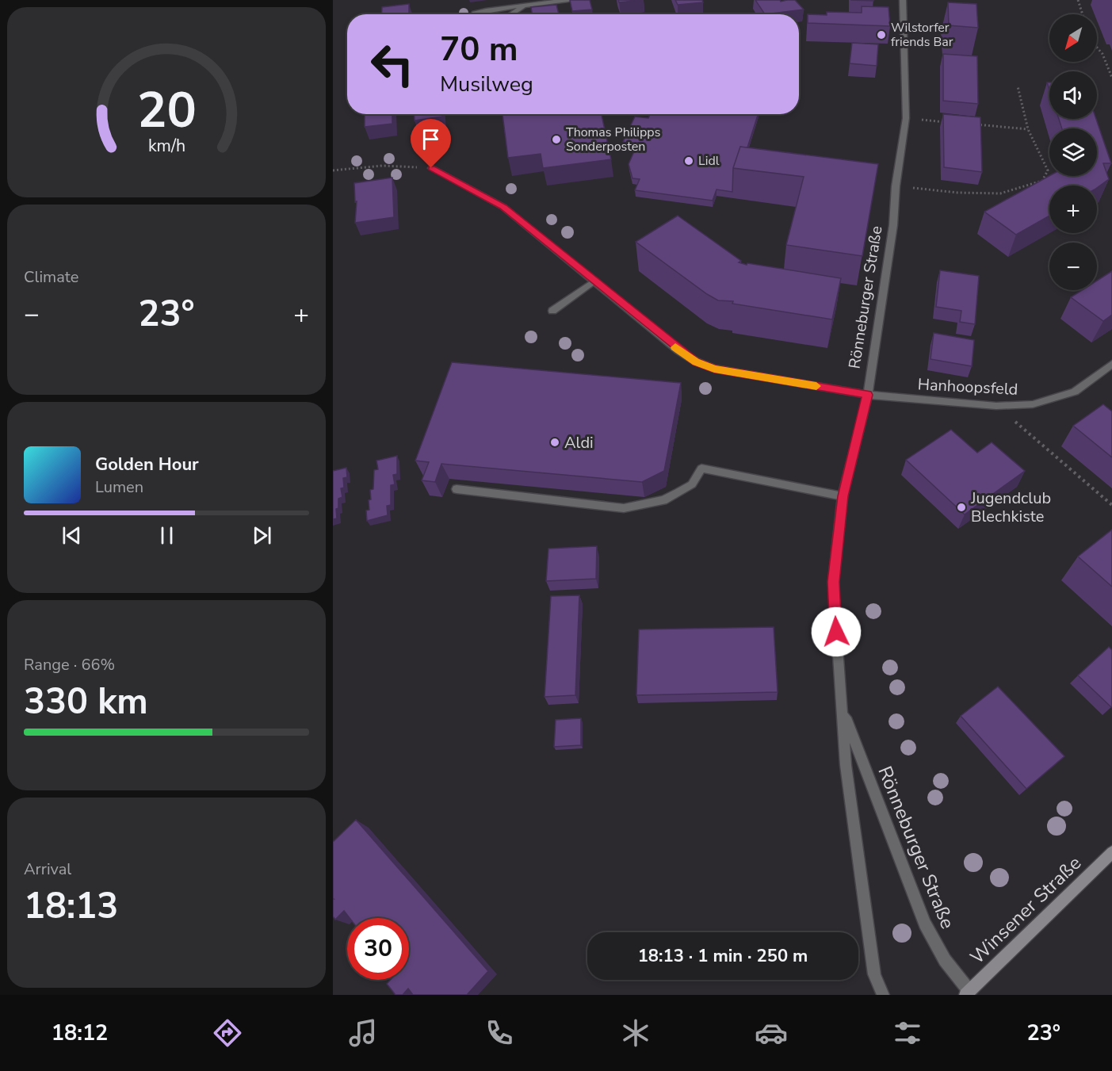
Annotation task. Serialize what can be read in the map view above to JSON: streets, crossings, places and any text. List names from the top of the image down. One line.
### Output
{"streets":{"main road":["Winsener Straße"],"street":["Rönneburger Straße","Hanhoopsfeld"]},"crossings":[["Rönneburger Straße","Hanhoopsfeld"],["Rönneburger Straße","Winsener Straße"]],"places":["Wilstorfer friends Bar","Thomas Philipps Sonderposten","Lidl","Aldi","Jugendclub Blechkiste"],"north":"bottom left","page":{"map_buttons":["+","−"],"turn":["70 m","Musilweg"],"tile":["Climate",["Range · 66%","330 km"],["Arrival","18:13"]],"heat":["−","23°","+"],"song":["Golden Hour","Lumen"],"limit":"30","trip":"18:13 · 1 min · 250 m","tabs":["18:12","23°"],"gauge":["20","km/h"]}}
